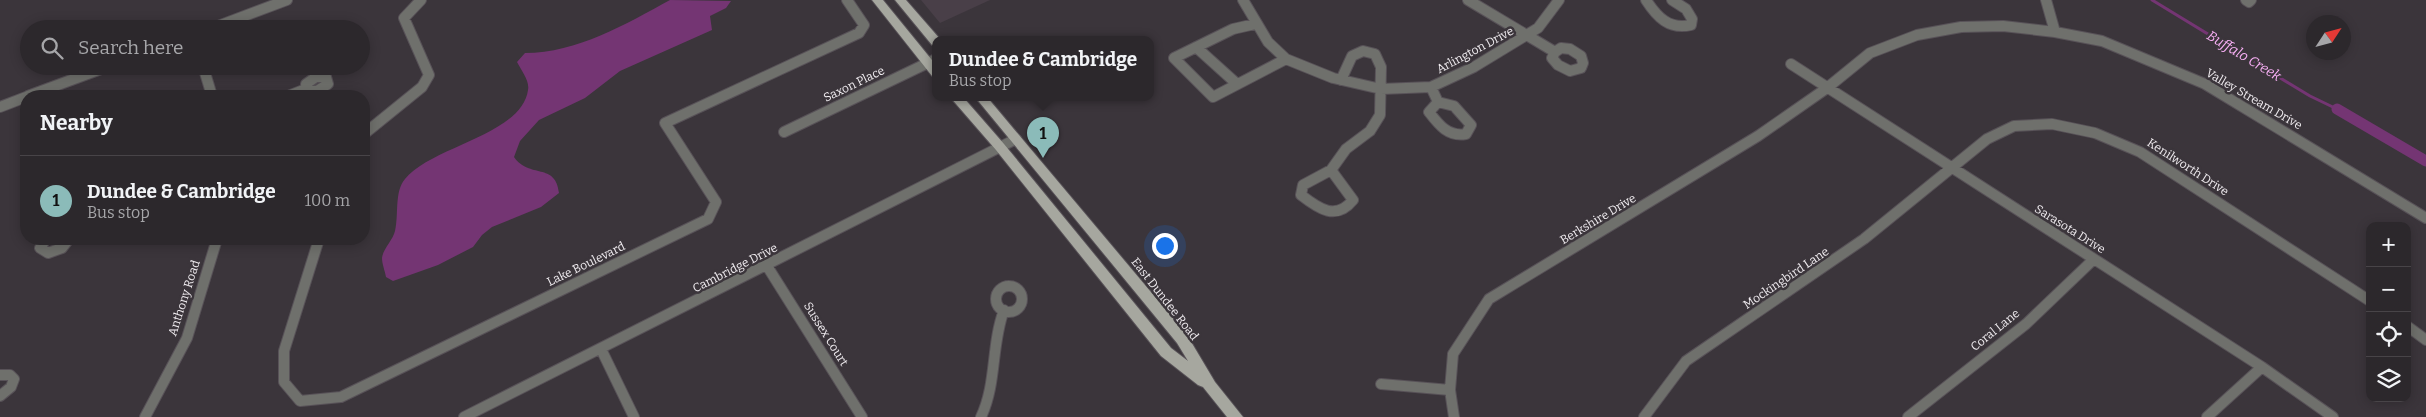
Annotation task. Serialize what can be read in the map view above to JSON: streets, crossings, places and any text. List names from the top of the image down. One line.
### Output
{"streets":{"main road":["East Dundee Road"],"street":["Arlington Drive","Saxon Place","Valley Stream Drive","Kenilworth Drive","Berkshire Drive","Sarasota Drive","Lake Boulevard","Cambridge Drive","Mockingbird Lane","Anthony Road","Coral Lane","Sussex Court"]},"crossings":[["Valley Stream Drive","Berkshire Drive"],["Valley Stream Drive","Sarasota Drive"],["Kenilworth Drive","Sarasota Drive"],["Kenilworth Drive","Mockingbird Lane"],["Berkshire Drive","Sarasota Drive"],["Sarasota Drive","Mockingbird Lane"],["Sarasota Drive","Coral Lane"],["Cambridge Drive","East Dundee Road"],["Cambridge Drive","Sussex Court"]],"water":["Buffalo Creek"],"north":"top right","page":{"search":"Search here","popup":["Dundee & Cambridge","Bus stop"],"heading":"Nearby","pins":"1","list":[{"mark":"1","name":"Dundee & Cambridge","note":"Bus stop","value":"100 m"}],"map_buttons":["+","−"]}}
